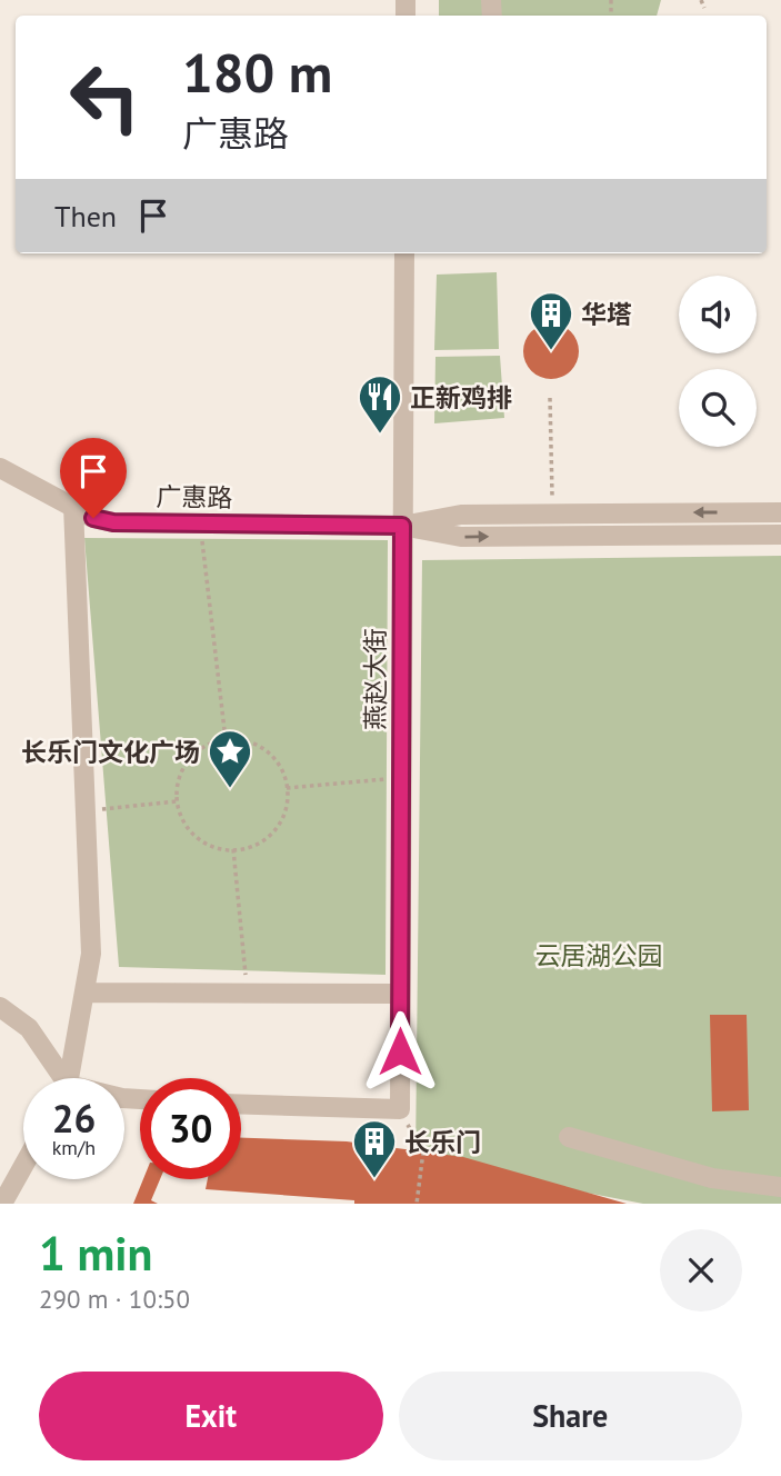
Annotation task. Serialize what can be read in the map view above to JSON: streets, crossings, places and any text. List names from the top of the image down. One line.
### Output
{"streets":{"street":["广惠路","燕赵大街"]},"crossings":[["广惠路","燕赵大街"]],"parks":["云居湖公园"],"places":{"building":["华塔","长乐门"],"restaurant":["正新鸡排"],"place":["长乐门文化广场"]},"page":{"turn":["180 m","广惠路"],"then":"Then","speed":"26 km/h","limit":"30","heading":["1 min","290 m · 10:50"],"buttons":["Exit","Share"]}}
